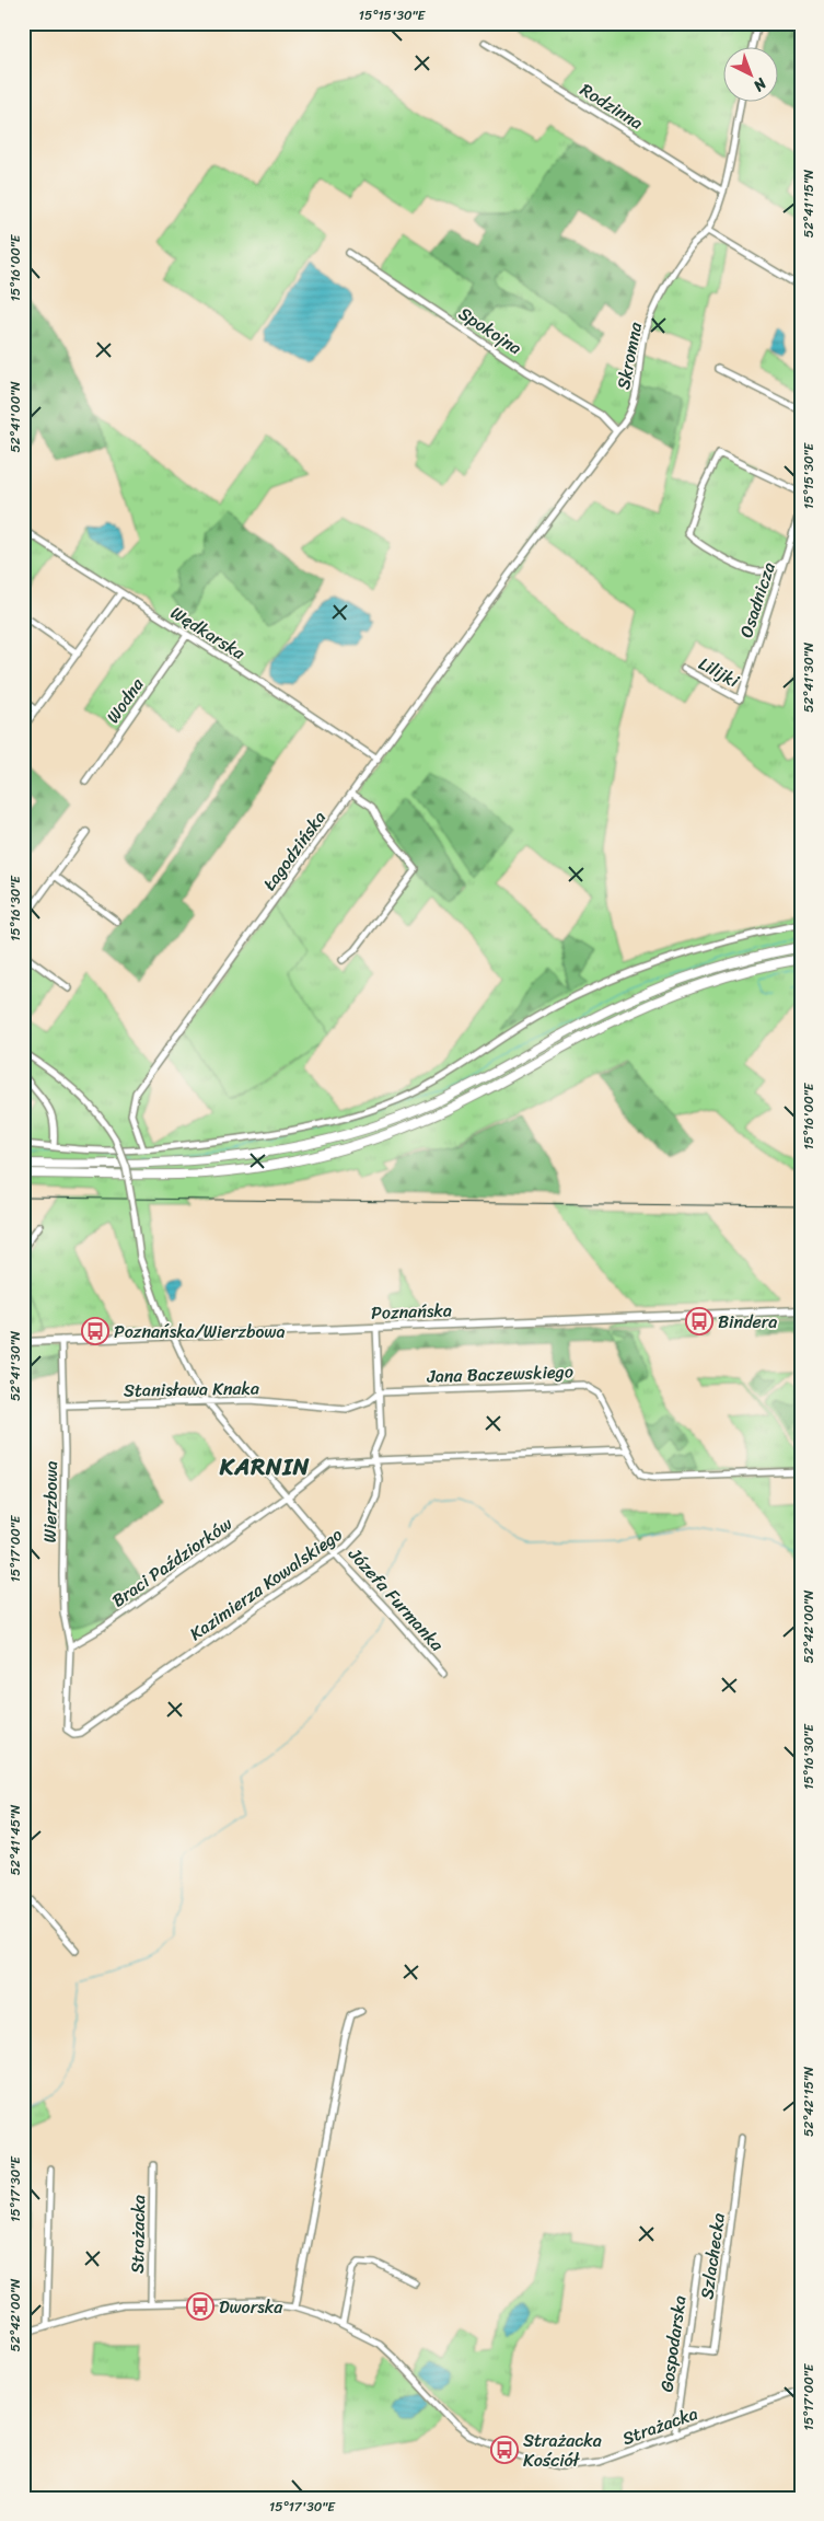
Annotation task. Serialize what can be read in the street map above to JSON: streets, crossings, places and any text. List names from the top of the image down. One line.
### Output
{"streets":{"main road":["Poznańska"],"street":["Rodzinna","Spokojna","Skromna","Osadnicza","Wędkarska","Lilijki","Wodna","Łagodzińska","Jana Baczewskiego","Stanisława Knaka","Wierzbowa","Braci Paździorków","Kazimierza Kowalskiego","Józefa Furmanka","Strażacka","Szlachecka","Gospodarska"]},"crossings":[["Rodzinna","Skromna"],["Spokojna","Skromna"],["Skromna","Łagodzińska"],["Osadnicza","Lilijki"],["Wędkarska","Wodna"],["Wędkarska","Łagodzińska"],["Poznańska","Wierzbowa"],["Poznańska","Kazimierza Kowalskiego"],["Poznańska","Józefa Furmanka"],["Jana Baczewskiego","Stanisława Knaka"],["Jana Baczewskiego","Kazimierza Kowalskiego"],["Stanisława Knaka","Wierzbowa"],["Stanisława Knaka","Kazimierza Kowalskiego"],["Stanisława Knaka","Józefa Furmanka"],["Wierzbowa","Braci Paździorków"],["Wierzbowa","Kazimierza Kowalskiego"],["Braci Paździorków","Kazimierza Kowalskiego"],["Braci Paździorków","Józefa Furmanka"],["Kazimierza Kowalskiego","Józefa Furmanka"],["Strażacka","Gospodarska"],["Szlachecka","Gospodarska"]],"districts":["KARNIN"],"places":{"bus stop":["Bindera","Poznańska/Wierzbowa","Dworska","Strażacka Kościół"]},"north":"bottom right","coordinates":["15°15'30\"E","52°41'15\"N","15°16'00\"E","52°41'00\"N","52°41'30\"N","15°16'30\"E","15°17'00\"E","52°42'00\"N","52°41'45\"N","52°42'15\"N","15°17'30\"E"]}
